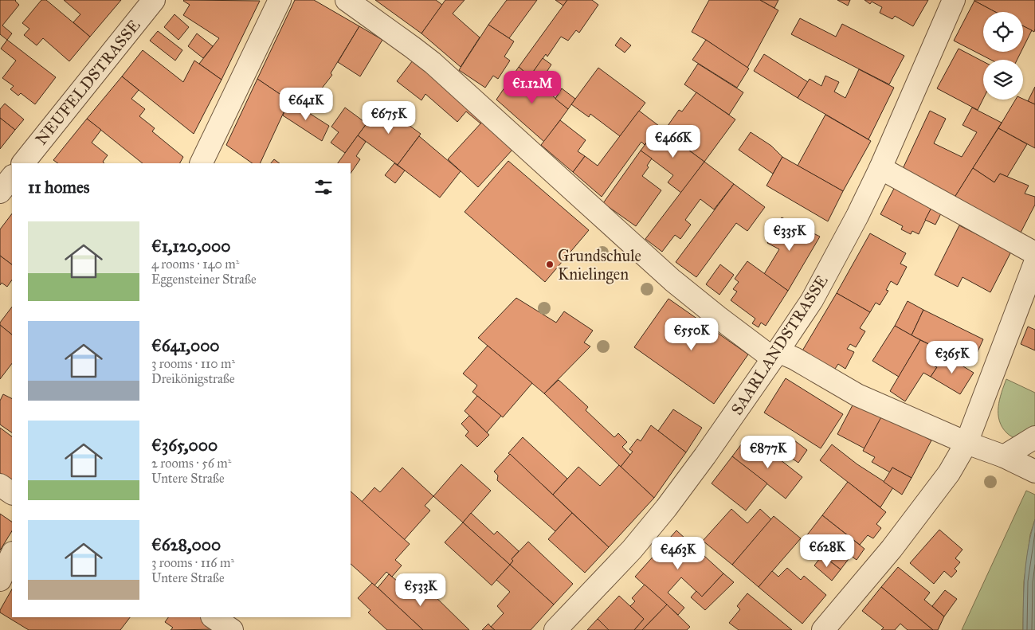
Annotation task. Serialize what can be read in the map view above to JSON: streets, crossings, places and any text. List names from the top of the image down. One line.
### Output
{"streets":{"street":["NEUFELDSTRASSE","SAARLANDSTRASSE"]},"places":["Grundschule Knielingen"],"page":{"price":["€1.12M","€641K","€675K","€466K","€335K","€550K","€365K","€877K","€628K","€463K","€533K"],"heading":"11 homes","list":[{"name":"€1,120,000","note":"4 rooms · 140 m² · Eggensteiner Straße"},{"name":"€641,000","note":"3 rooms · 110 m² · Dreikönigstraße"},{"name":"€365,000","note":"2 rooms · 56 m² · Untere Straße"},{"name":"€628,000","note":"3 rooms · 116 m² · Untere Straße"}]}}
